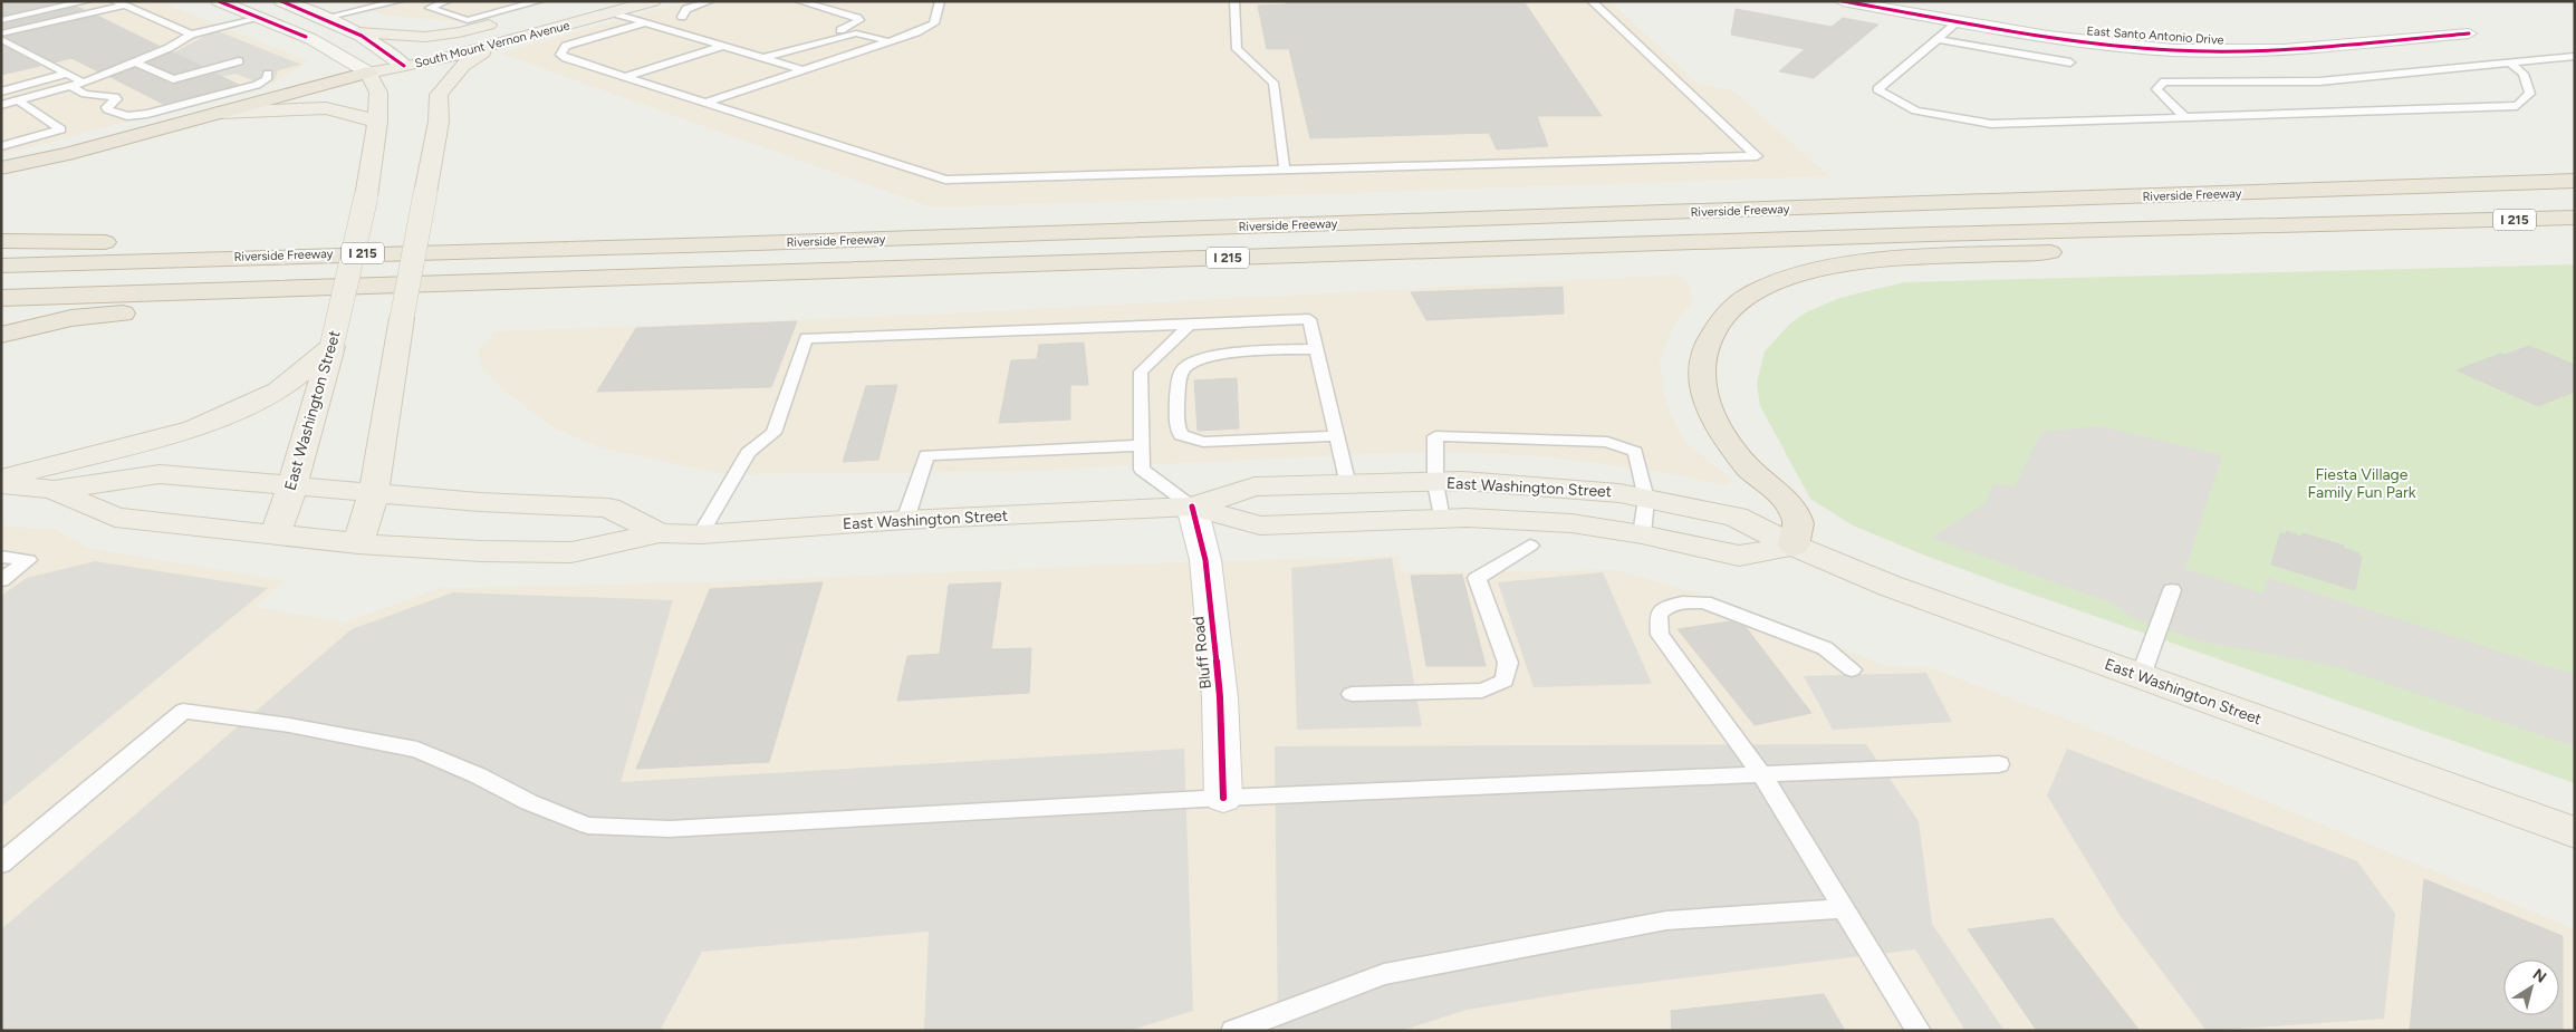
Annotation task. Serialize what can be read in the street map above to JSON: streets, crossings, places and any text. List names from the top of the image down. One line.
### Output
{"streets":{"highway":["Riverside Freeway","I 215"],"main road":["South Mount Vernon Avenue","East Washington Street"],"street":["East Santo Antonio Drive","Bluff Road"]},"crossings":[["South Mount Vernon Avenue","East Washington Street"],["East Washington Street","Bluff Road"]],"parks":["Fiesta Village Family Fun Park"],"north":"top right"}
